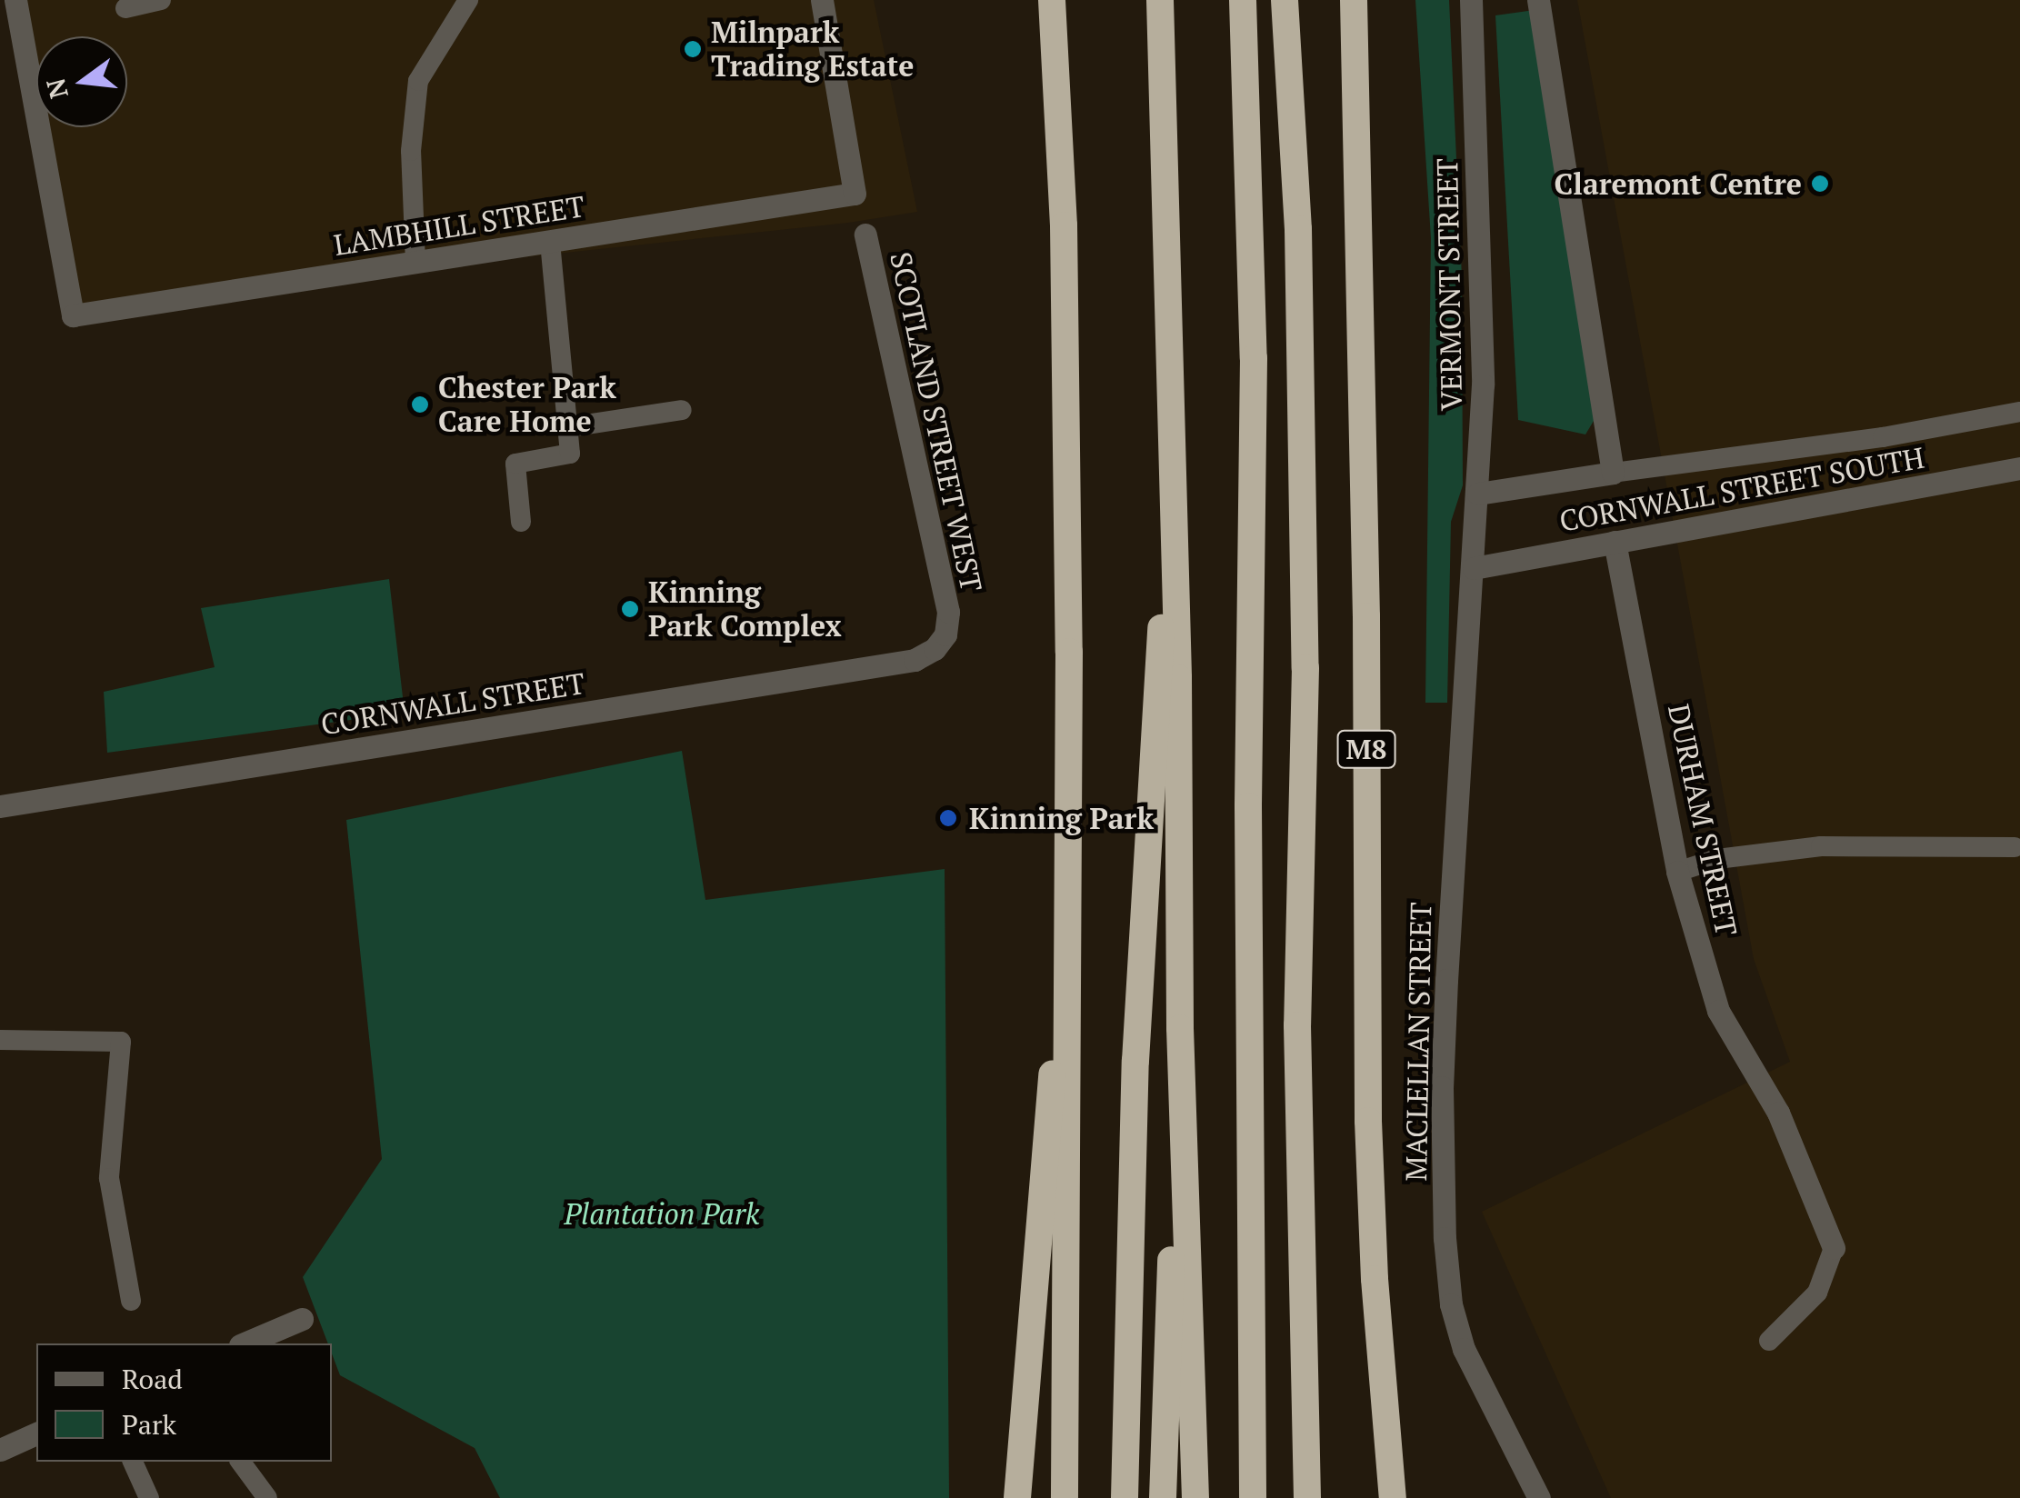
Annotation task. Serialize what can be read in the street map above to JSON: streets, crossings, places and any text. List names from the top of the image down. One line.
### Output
{"streets":{"highway":["M8"],"street":["LAMBHILL STREET","VERMONT STREET","SCOTLAND STREET WEST","CORNWALL STREET SOUTH","CORNWALL STREET","DURHAM STREET","MACLELLAN STREET"]},"crossings":[["VERMONT STREET","CORNWALL STREET SOUTH"],["VERMONT STREET","MACLELLAN STREET"],["SCOTLAND STREET WEST","CORNWALL STREET"],["CORNWALL STREET SOUTH","DURHAM STREET"],["CORNWALL STREET SOUTH","MACLELLAN STREET"]],"parks":["Plantation Park"],"places":["Milnpark Trading Estate","Claremont Centre","Chester Park Care Home","Kinning Park Complex","Kinning Park"],"legend":["Road","Park"],"north":"left"}
